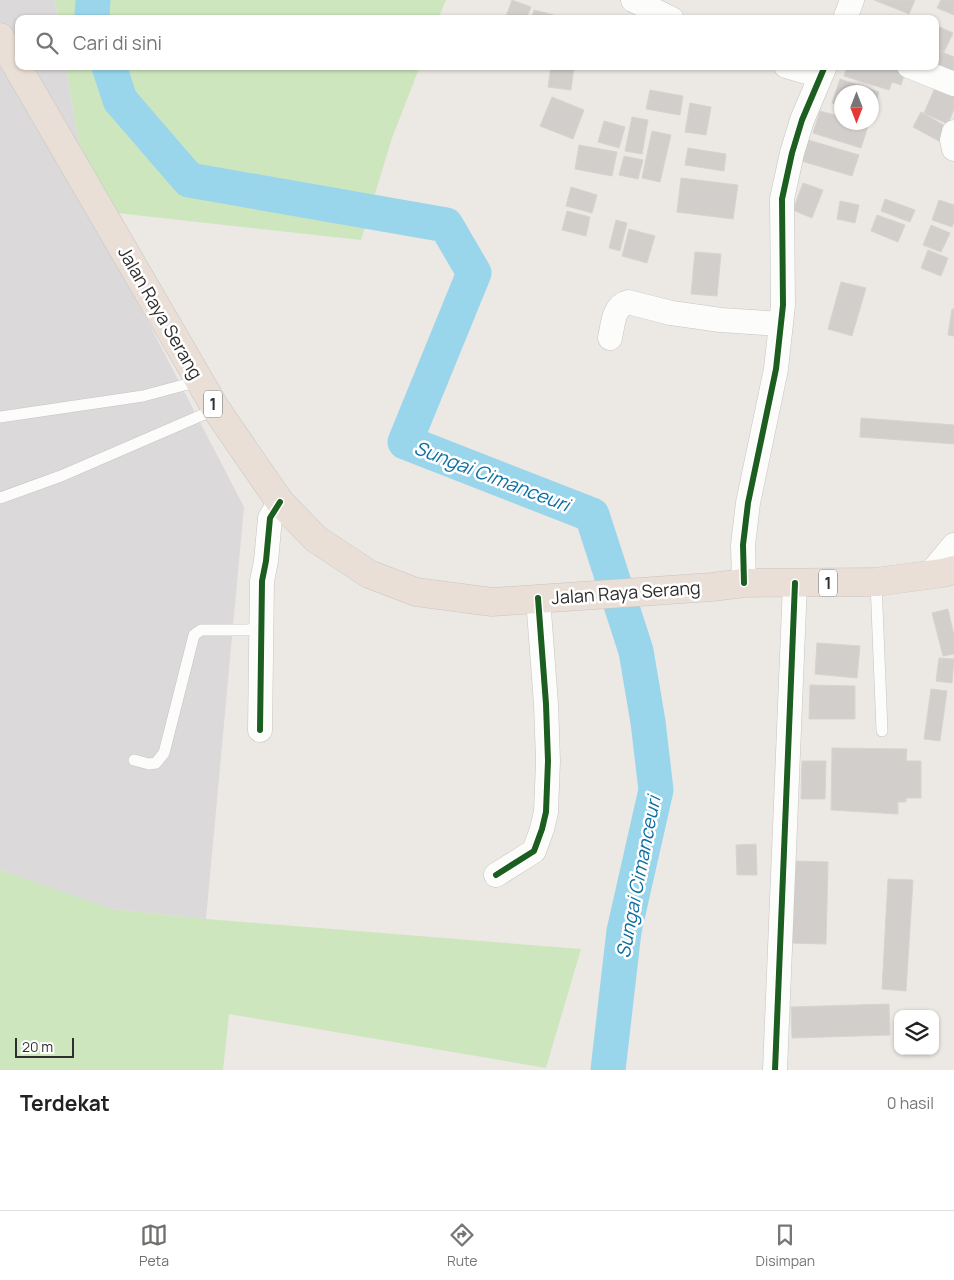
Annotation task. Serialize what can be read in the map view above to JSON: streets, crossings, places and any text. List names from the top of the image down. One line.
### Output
{"streets":{"highway":["Jalan Raya Serang","1"]},"water":["Sungai Cimanceuri"],"scale_bar":"20 m","north":"bottom","page":{"search":"Cari di sini","scale":"20 m","heading":["Terdekat","0 hasil"],"nav":["Peta","Rute","Disimpan"]}}
